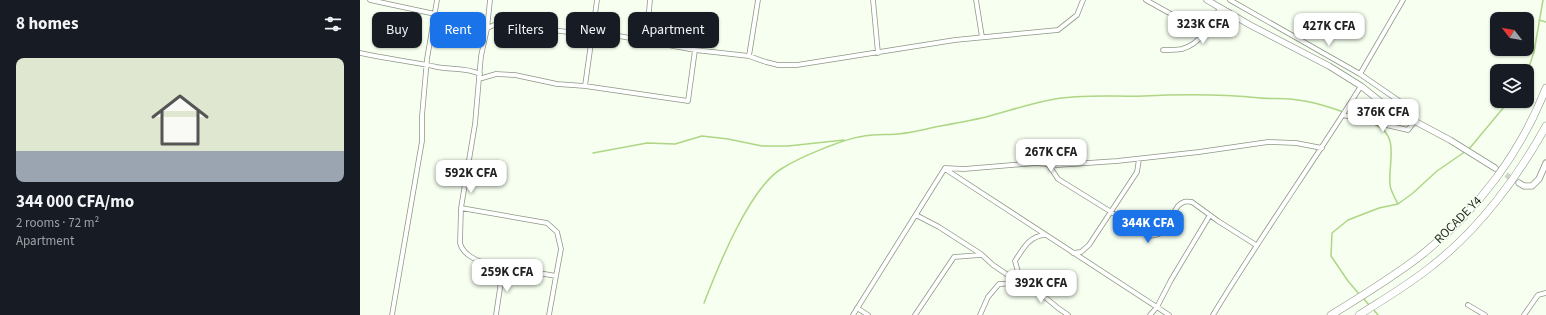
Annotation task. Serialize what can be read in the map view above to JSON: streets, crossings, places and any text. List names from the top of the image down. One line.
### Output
{"streets":{"highway":["ROCADE Y4"]},"north":"top left","page":{"heading":"8 homes","price":["323K CFA","427K CFA","376K CFA","267K CFA","592K CFA","344K CFA","259K CFA","392K CFA"],"chip":["Buy","Rent","Filters","New","Apartment"],"list":[{"name":"344 000 CFA/mo","note":"2 rooms · 72 m² · Apartment"}]}}
